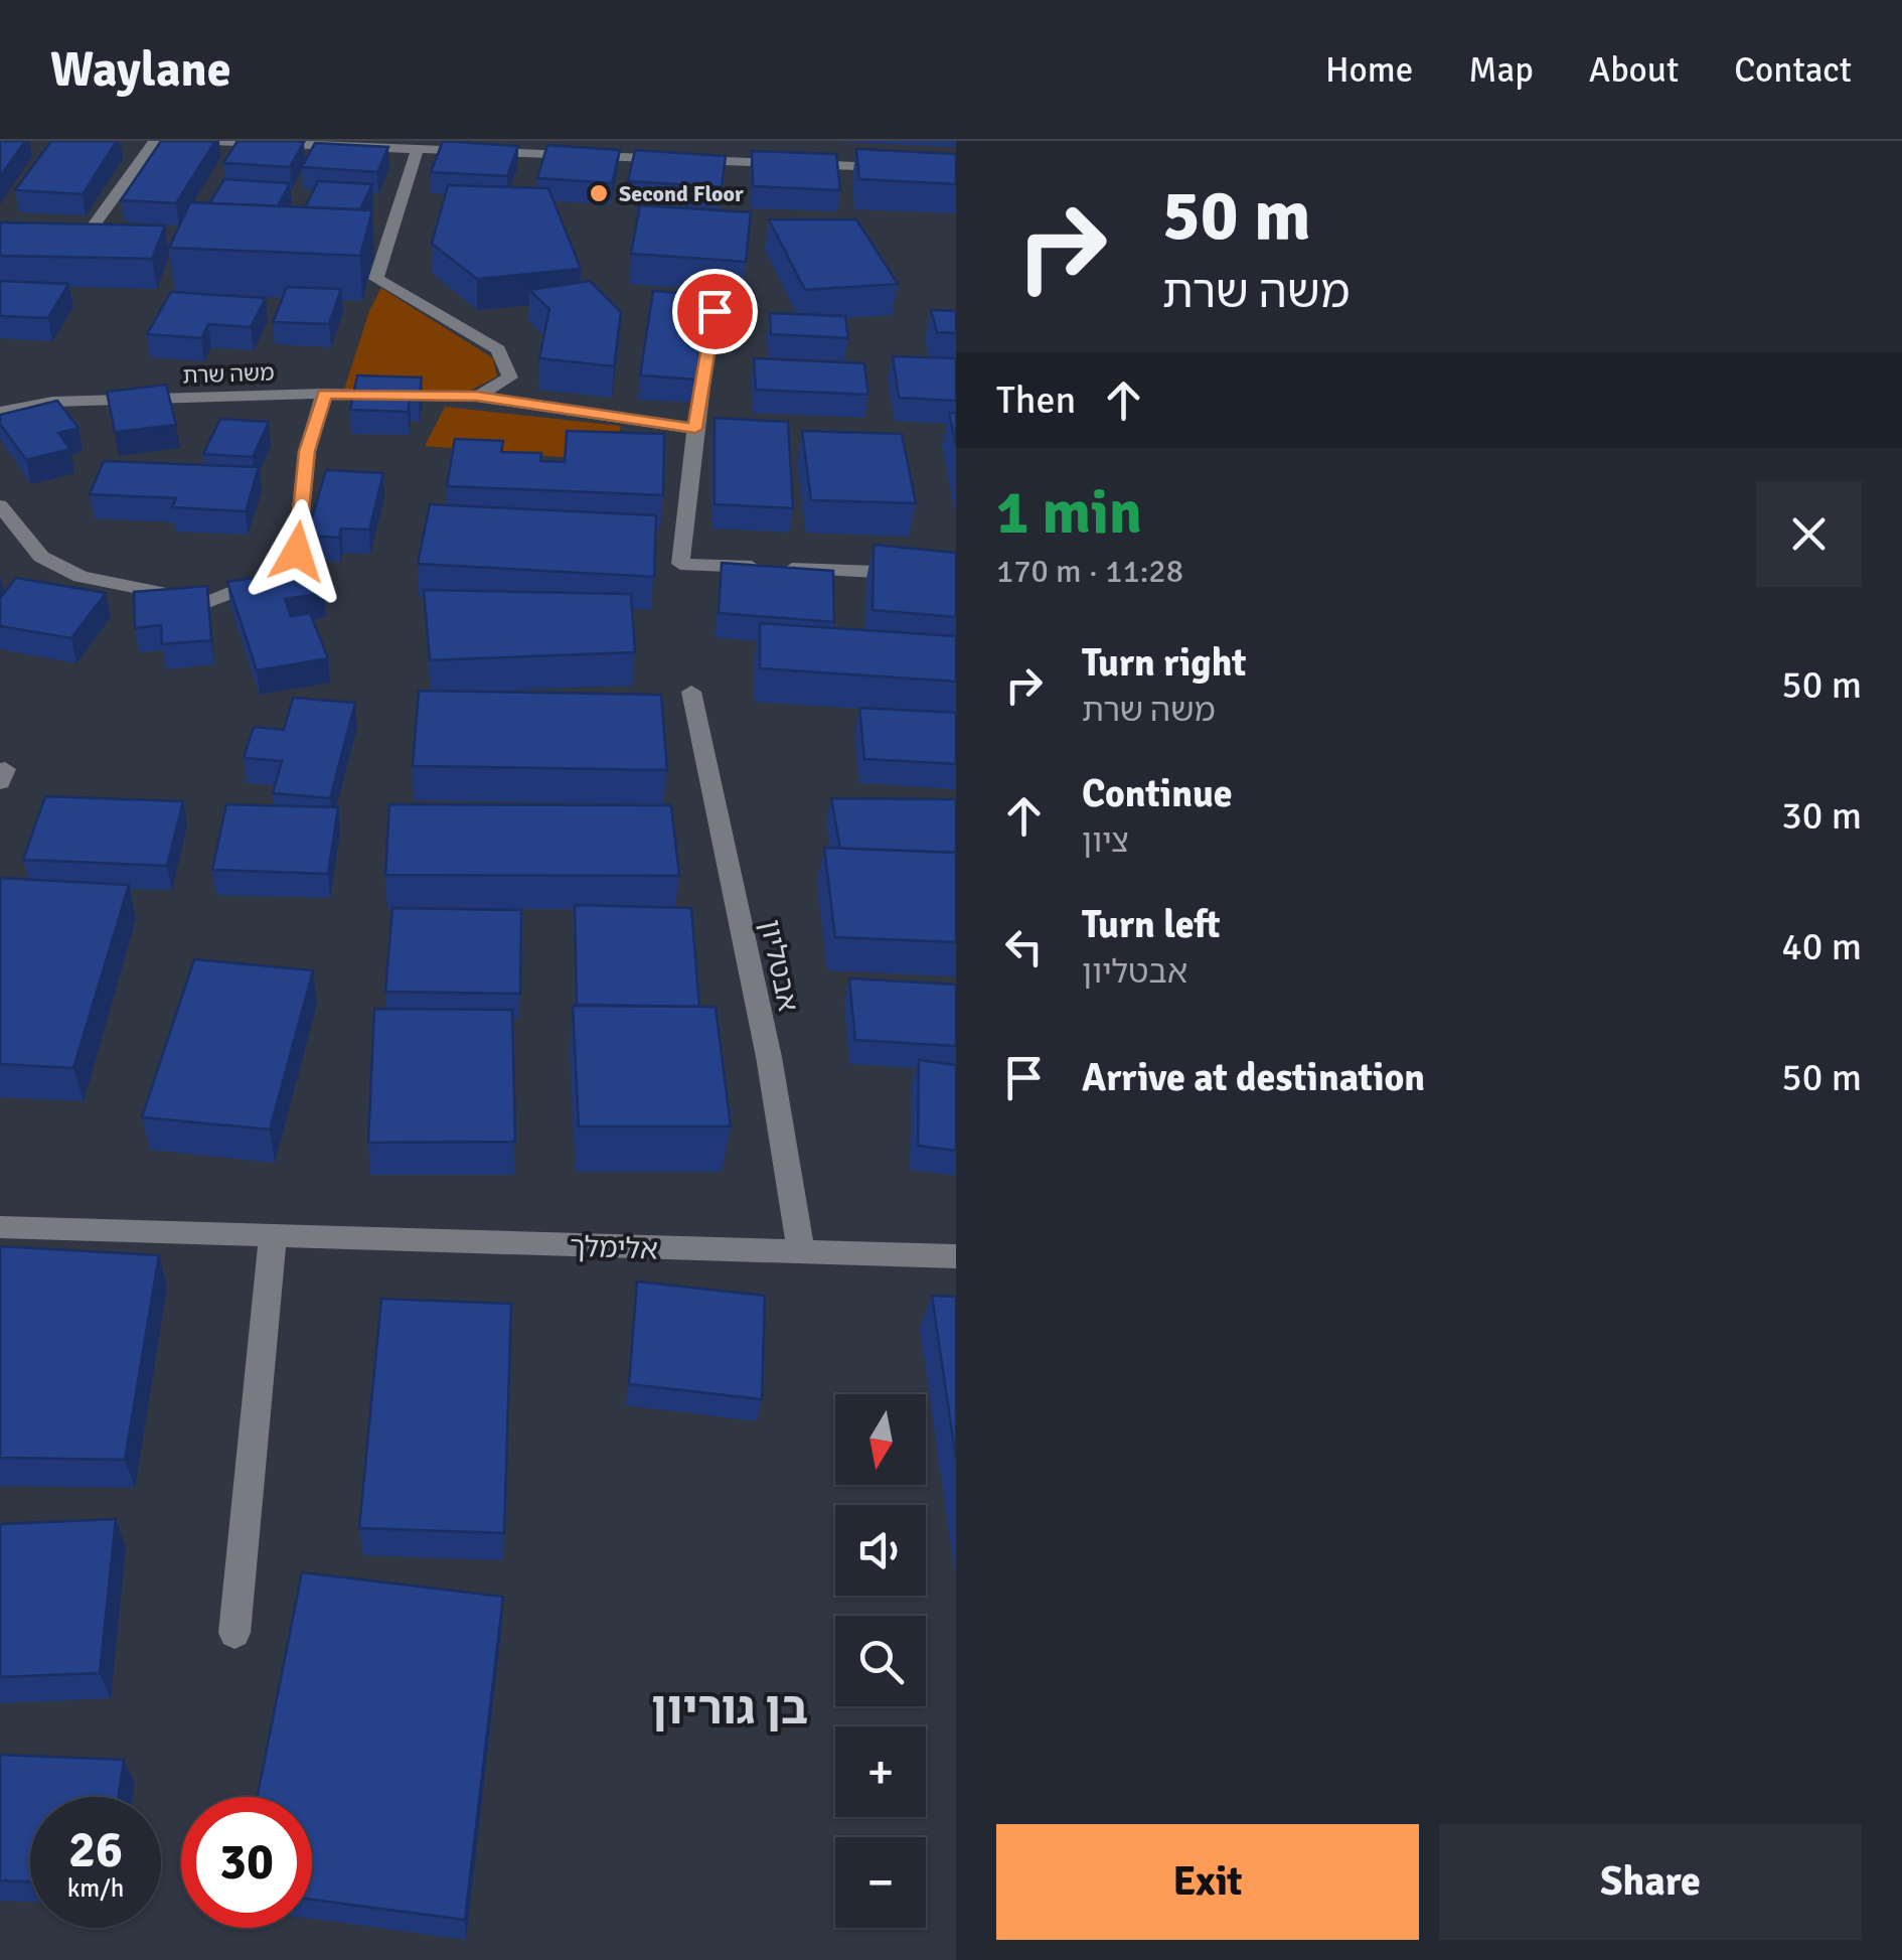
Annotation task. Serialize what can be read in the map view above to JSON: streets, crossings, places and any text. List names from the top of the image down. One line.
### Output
{"streets":{"street":["משה שרת","אבטליון","אלימלך"]},"crossings":[["אבטליון","אלימלך"]],"districts":["בן גוריון"],"places":["Second Floor"],"north":"bottom","page":{"header":"Waylane","nav":["Home","Map","About","Contact"],"turn":["50 m","משה שרת"],"then":"Then","heading":["1 min","170 m · 11:28"],"list":[{"name":"Turn right","note":"משה שרת","value":"50 m"},{"name":"Continue","note":"ציון","value":"30 m"},{"name":"Turn left","note":"אבטליון","value":"40 m"},{"name":"Arrive at destination","value":"50 m"}],"map_buttons":["+","−"],"speed":"26 km/h","limit":"30","buttons":["Exit","Share"]}}
